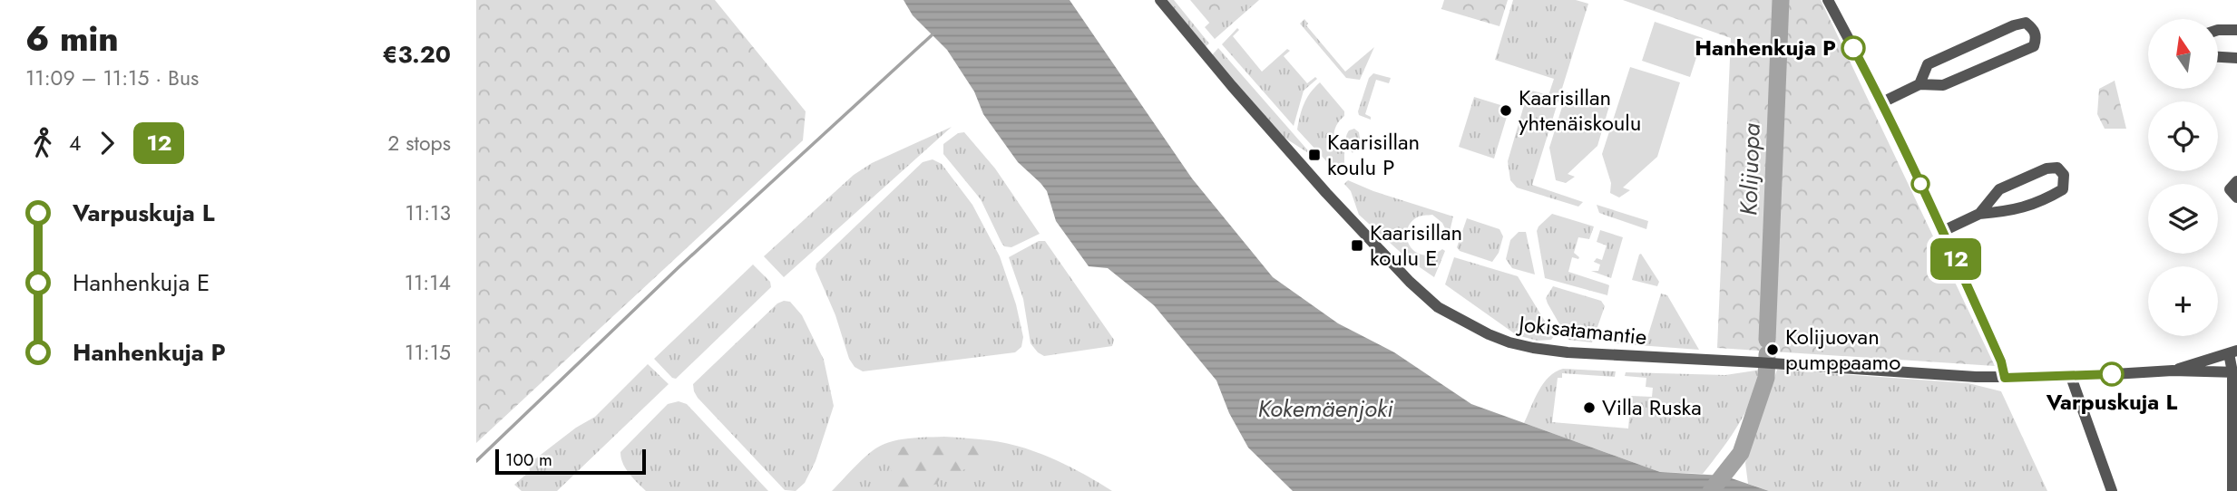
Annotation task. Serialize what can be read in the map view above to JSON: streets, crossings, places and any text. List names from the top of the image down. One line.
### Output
{"streets":{"street":["Jokisatamantie"]},"water":["Kolijuopa","Kokemäenjoki"],"places":{"other":["Hanhenkuja P","Kaarisillan yhtenäiskoulu","Kolijuovan pumppaamo","Varpuskuja L","Villa Ruska"],"transit":["Kaarisillan koulu P","Kaarisillan koulu E"]},"lines":["bus line 12"],"scale_bar":"100 m","north":"top","page":{"heading":["6 min","11:09 – 11:15 · Bus","€3.20"],"on_map":"12","map_buttons":"+","legs":["4","12","2 stops"],"list":[{"name":"Varpuskuja L","value":"11:13"},{"name":"Hanhenkuja E","value":"11:14"},{"name":"Hanhenkuja P","value":"11:15"}],"scale":"100 m"}}
